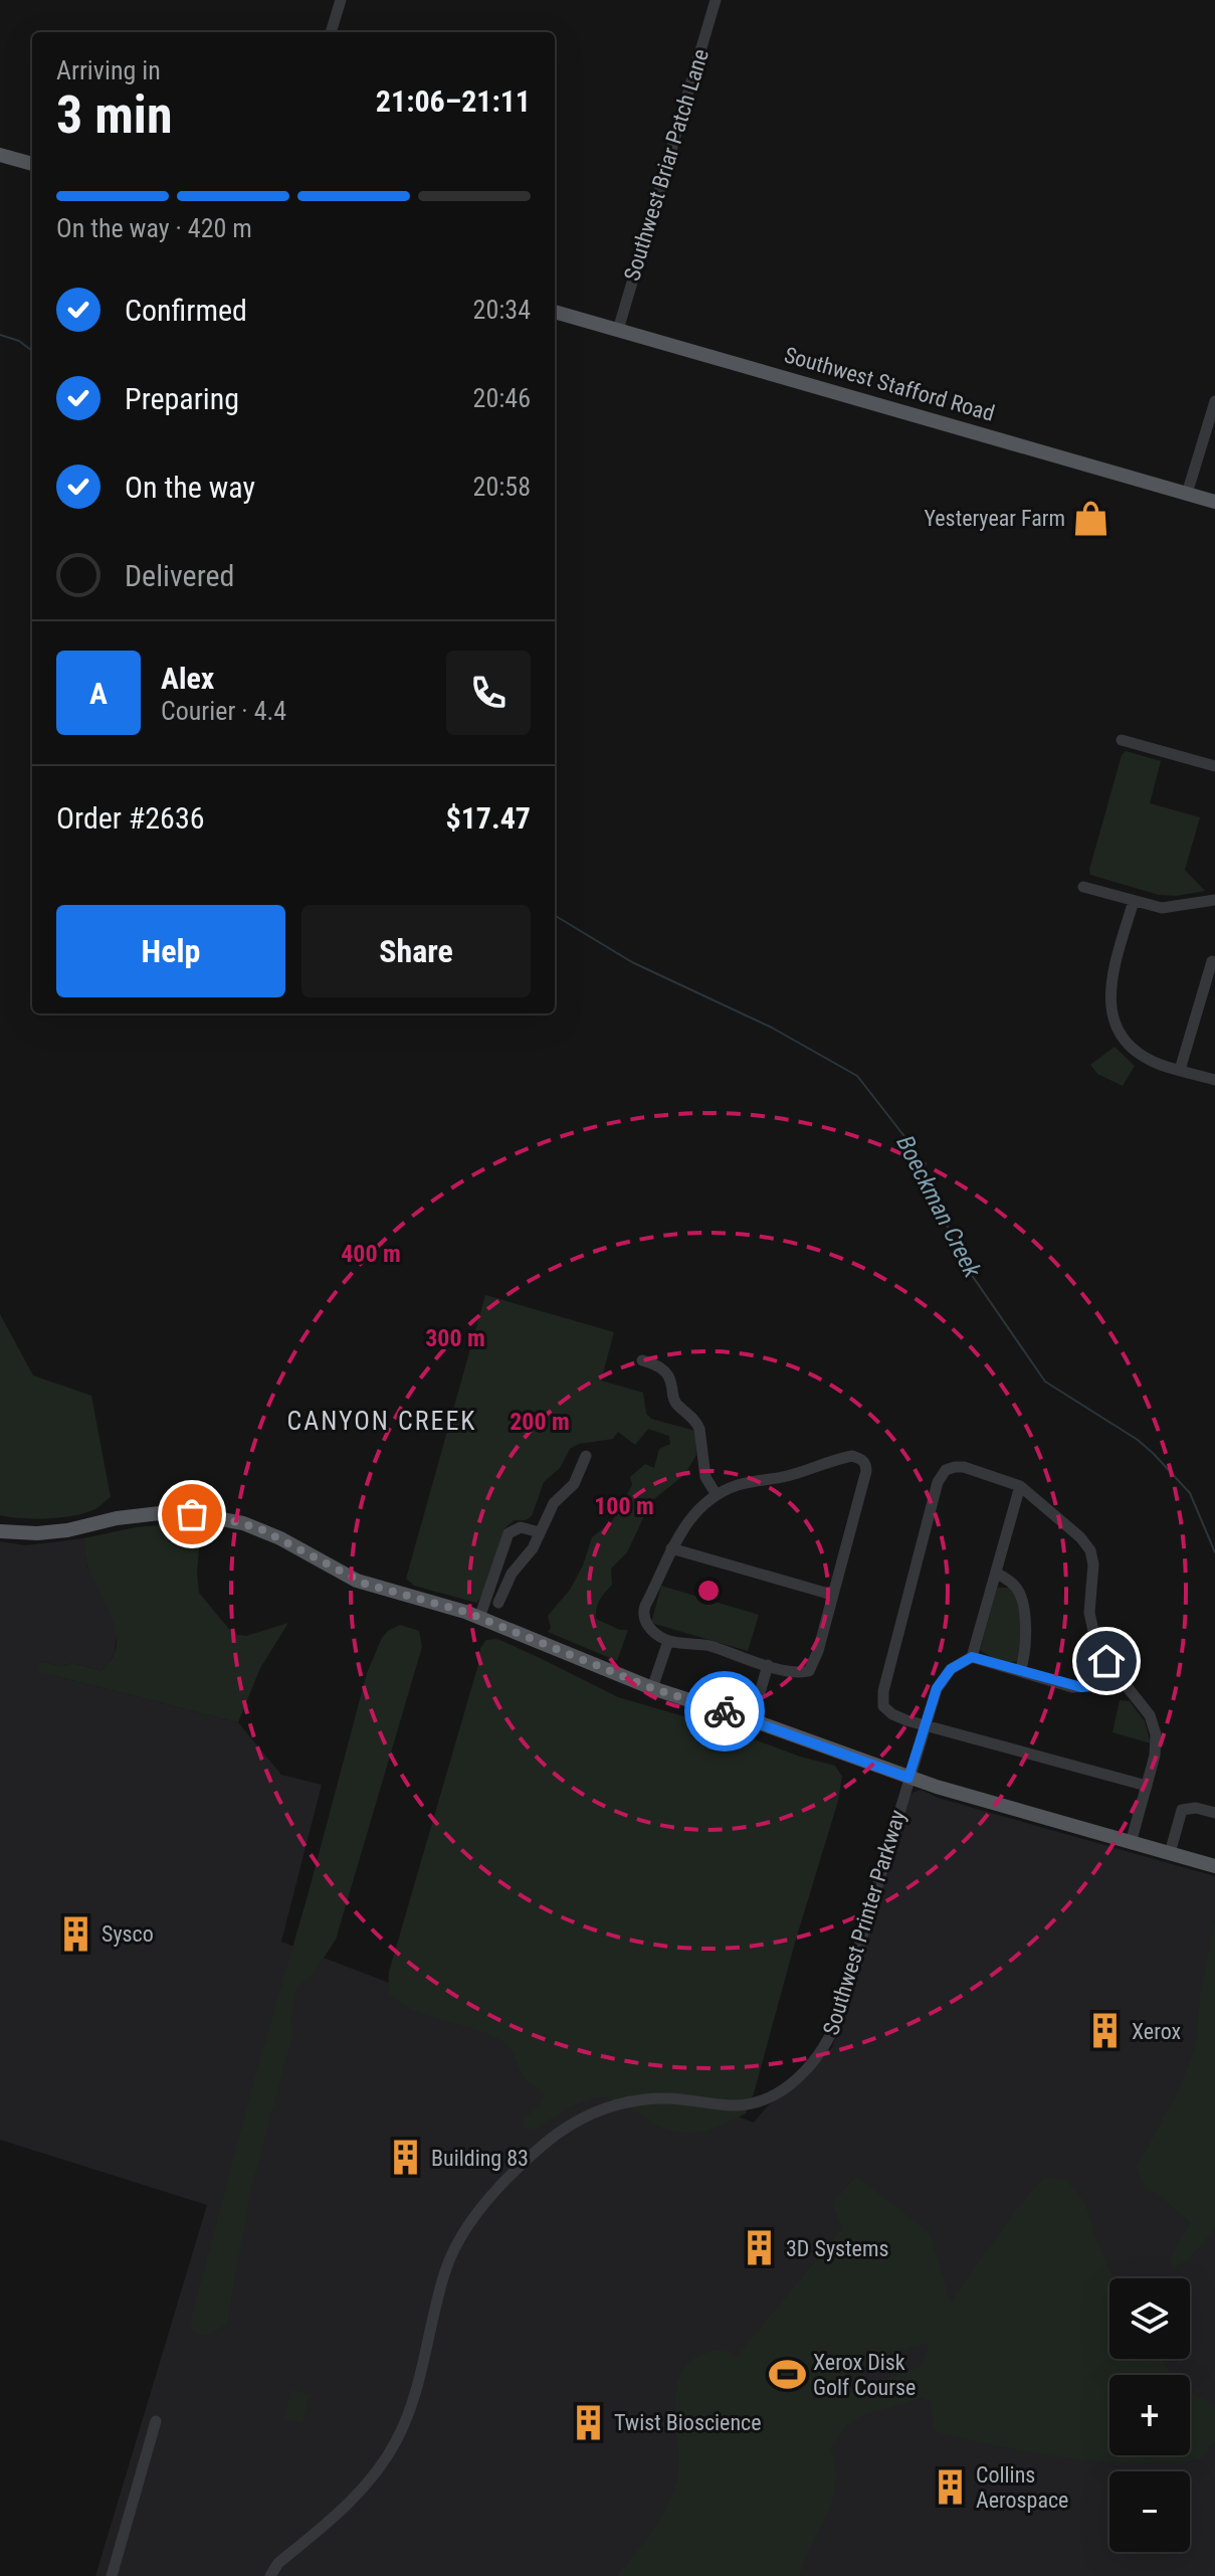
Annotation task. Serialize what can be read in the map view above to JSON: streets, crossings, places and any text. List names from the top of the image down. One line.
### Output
{"streets":{"main road":["Southwest Stafford Road"],"street":["Southwest Briar Patch Lane","Southwest Printer Parkway"]},"crossings":[["Southwest Briar Patch Lane","Southwest Stafford Road"]],"districts":["CANYON CREEK"],"water":["Boeckman Creek"],"places":{"shop":["Yesteryear Farm"],"building":["Sysco","Xerox","Building 83","3D Systems","Twist Bioscience","Collins Aerospace"],"sports":["Xerox Disk Golf Course"]},"page":{"heading":["3 min","Arriving in","21:06–21:11"],"panel":["Alex","Courier · 4.4","Order #2636","$17.47"],"bar":"On the way · 420 m","list":[["Confirmed","20:34"],["Preparing","20:46"],["On the way","20:58"],"Delivered"],"round":"A","buttons":["Help","Share"],"map_buttons":["+","−"]},"rings":["400 m","300 m","200 m","100 m"]}
